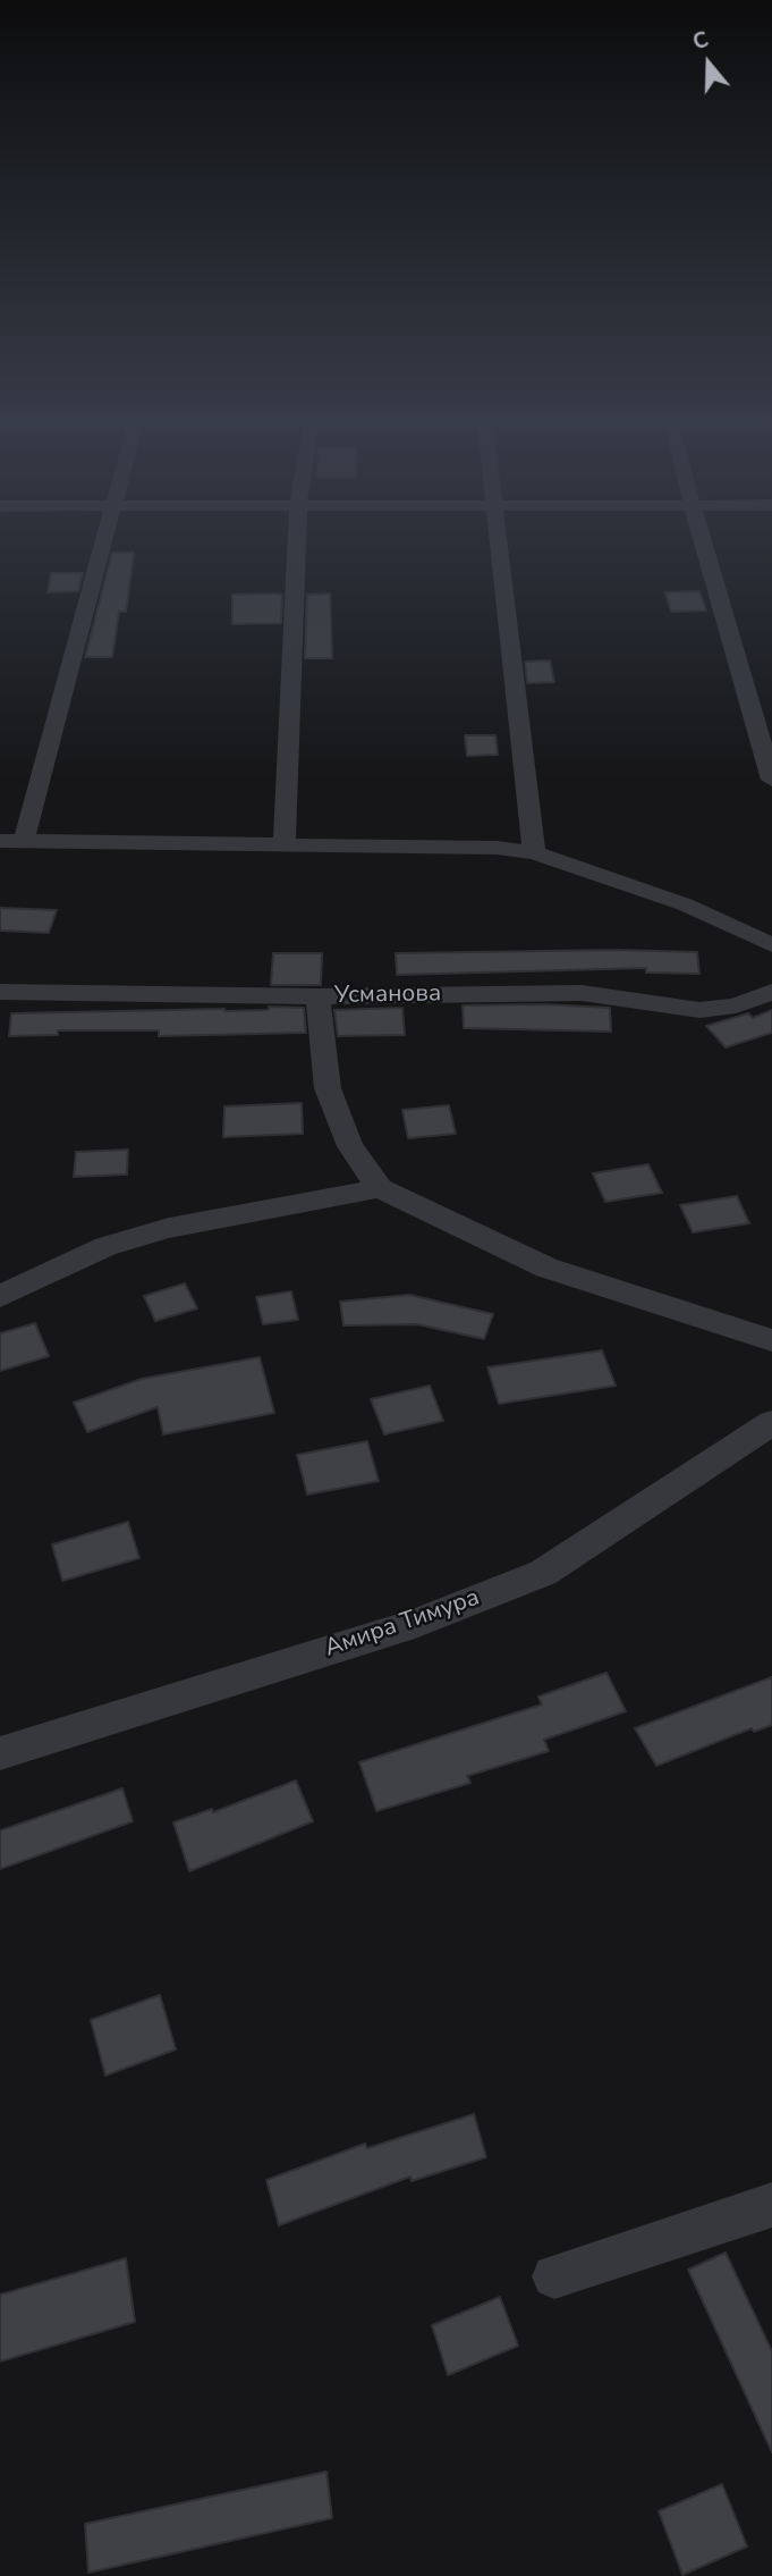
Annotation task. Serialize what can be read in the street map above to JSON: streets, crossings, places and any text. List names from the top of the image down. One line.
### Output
{"streets":{"street":["Усманова","Амира Тимура"]},"north":"top"}
